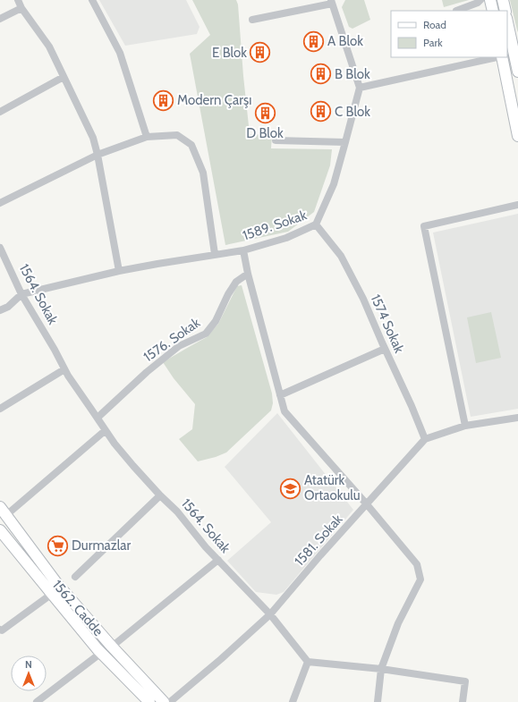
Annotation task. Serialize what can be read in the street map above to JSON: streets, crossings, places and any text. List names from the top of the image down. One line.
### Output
{"streets":{"main road":["1562. Cadde"],"street":["1589. Sokak","1564. Sokak","1574 Sokak","1576. Sokak","1581. Sokak"]},"crossings":[["1589. Sokak","1564. Sokak"],["1589. Sokak","1574 Sokak"],["1564. Sokak","1576. Sokak"],["1564. Sokak","1581. Sokak"],["1574 Sokak","1581. Sokak"]],"places":{"building":["A Blok","E Blok","B Blok","Modern Çarşı","C Blok","D Blok"],"school or university":["Atatürk Ortaokulu"],"supermarket":["Durmazlar"]},"legend":["Road","Park"],"north":"top"}
